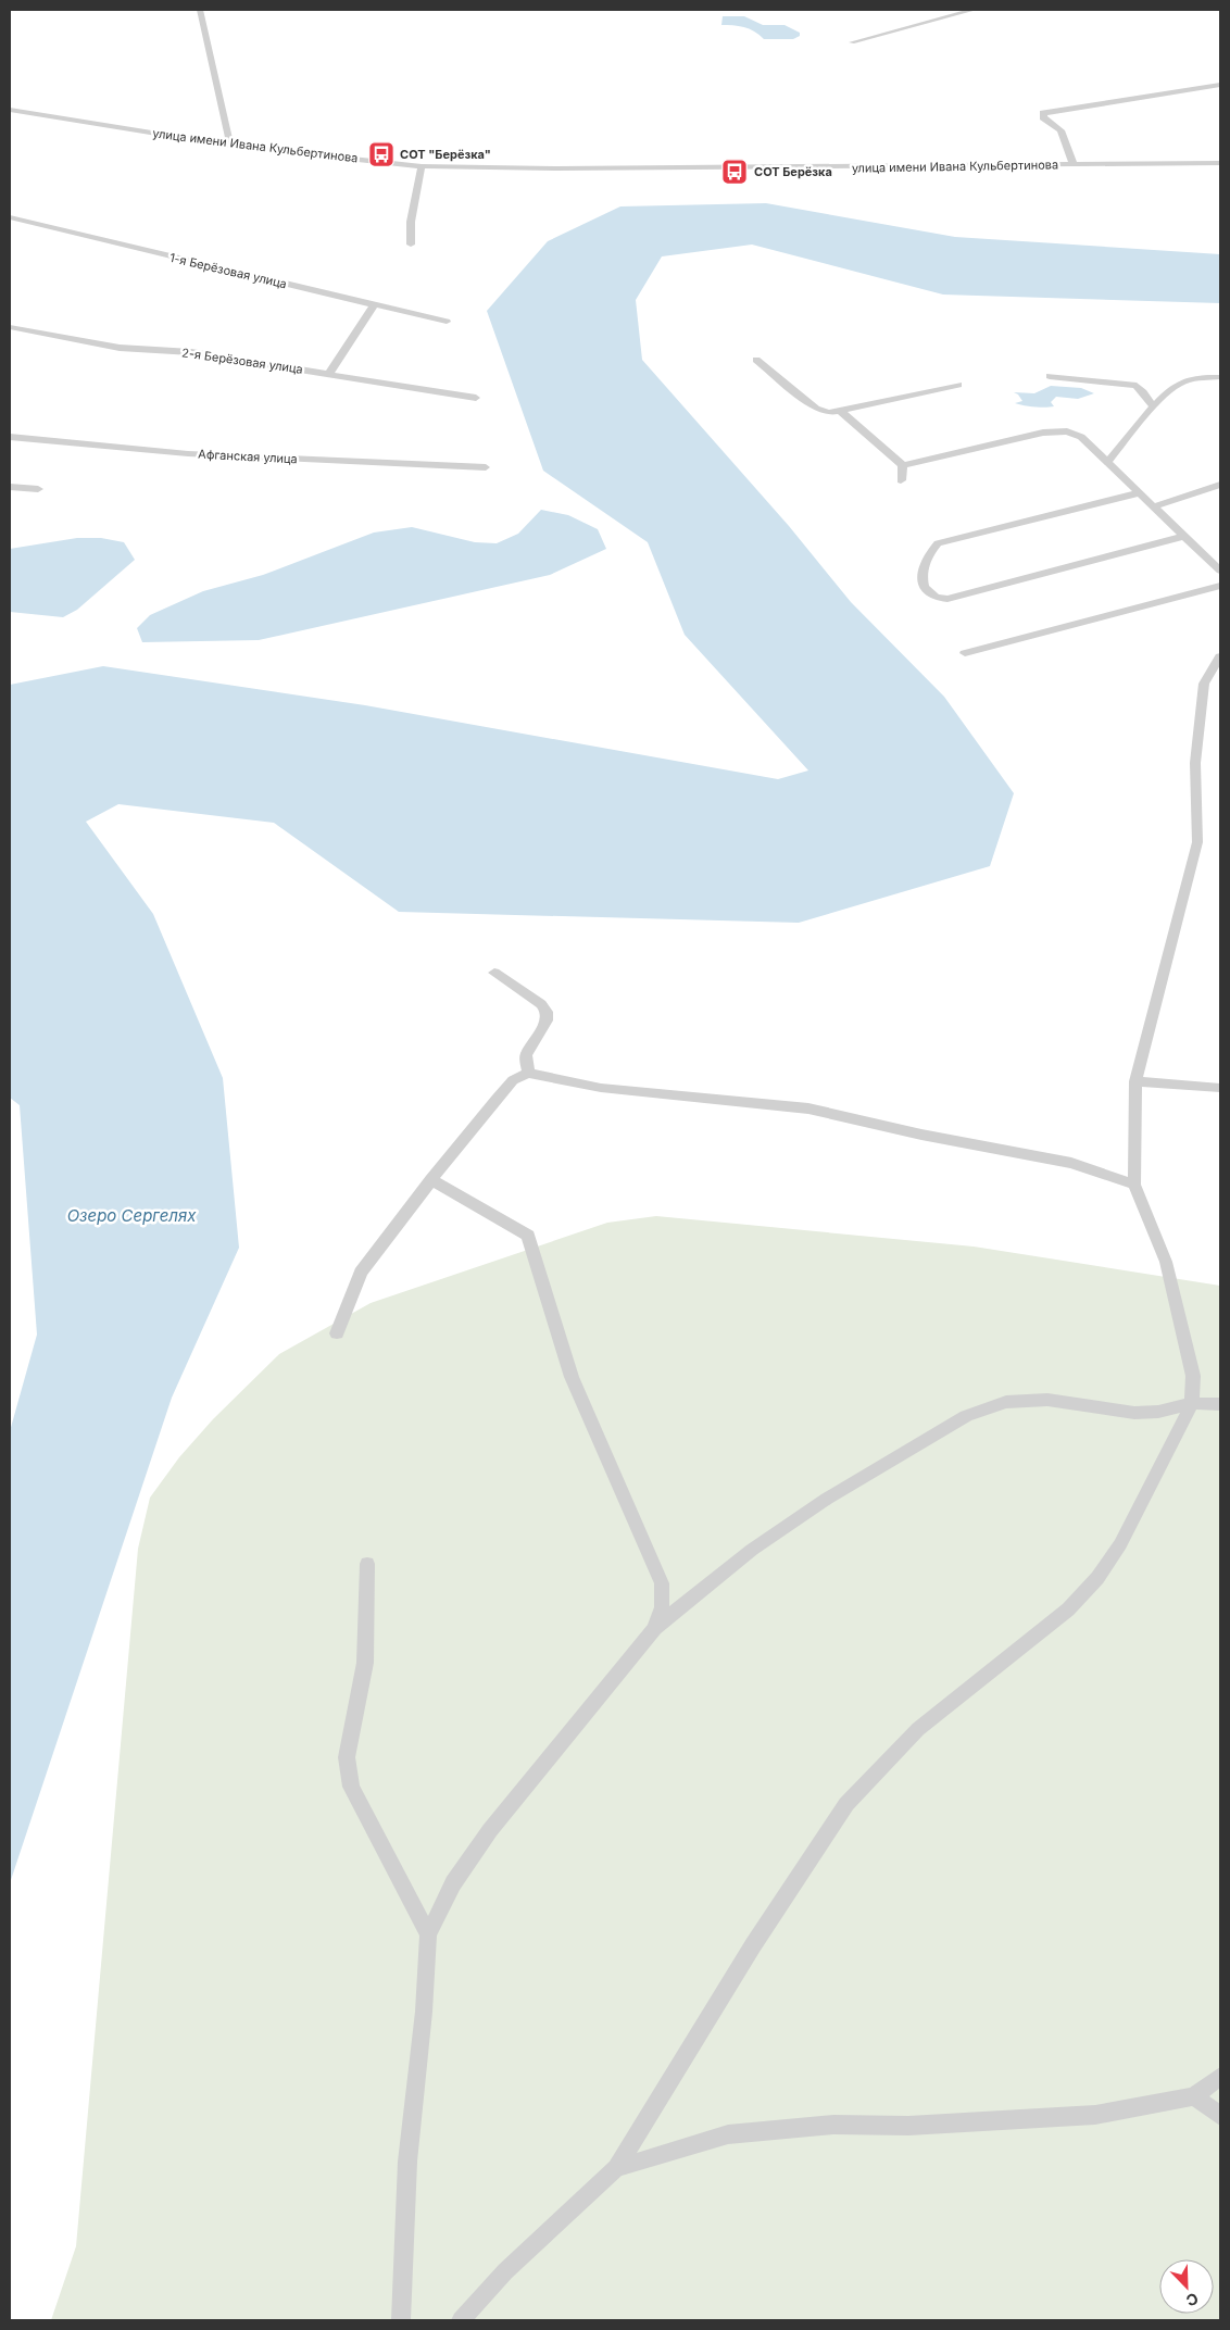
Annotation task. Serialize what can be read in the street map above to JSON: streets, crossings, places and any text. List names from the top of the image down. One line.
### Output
{"streets":{"street":["улица имени Ивана Кульбертинова","1-я Берёзовая улица","2-я Берёзовая улица","Афганская улица"]},"water":["Озеро Сергелях"],"places":{"bus stop":["СОТ \"Берёзка\"","СОТ Берёзка"]},"north":"bottom right"}
